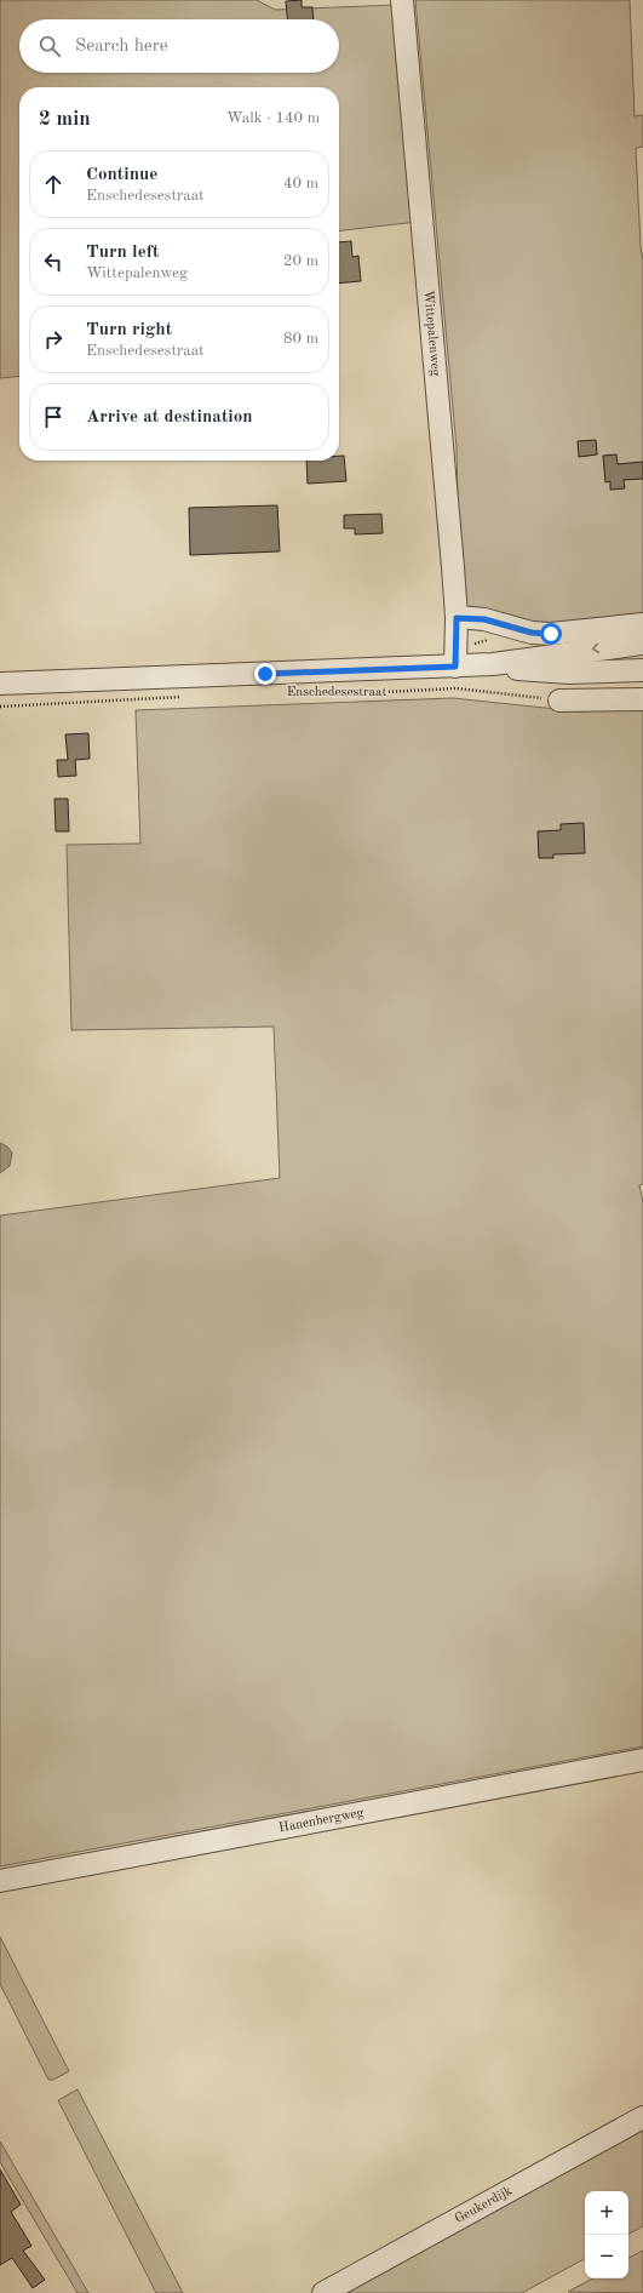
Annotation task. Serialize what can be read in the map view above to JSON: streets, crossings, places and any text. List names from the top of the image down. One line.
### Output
{"streets":{"street":["Wittepalenweg","Enschedesestraat","Hanenbergweg","Geukerdijk"]},"crossings":[["Wittepalenweg","Enschedesestraat"]],"page":{"search":"Search here","heading":["2 min","Walk · 140 m"],"list":[["Continue","Enschedesestraat","40 m"],["Turn left","Wittepalenweg","20 m"],["Turn right","Enschedesestraat","80 m"],"Arrive at destination"],"map_buttons":["+","−"]}}
